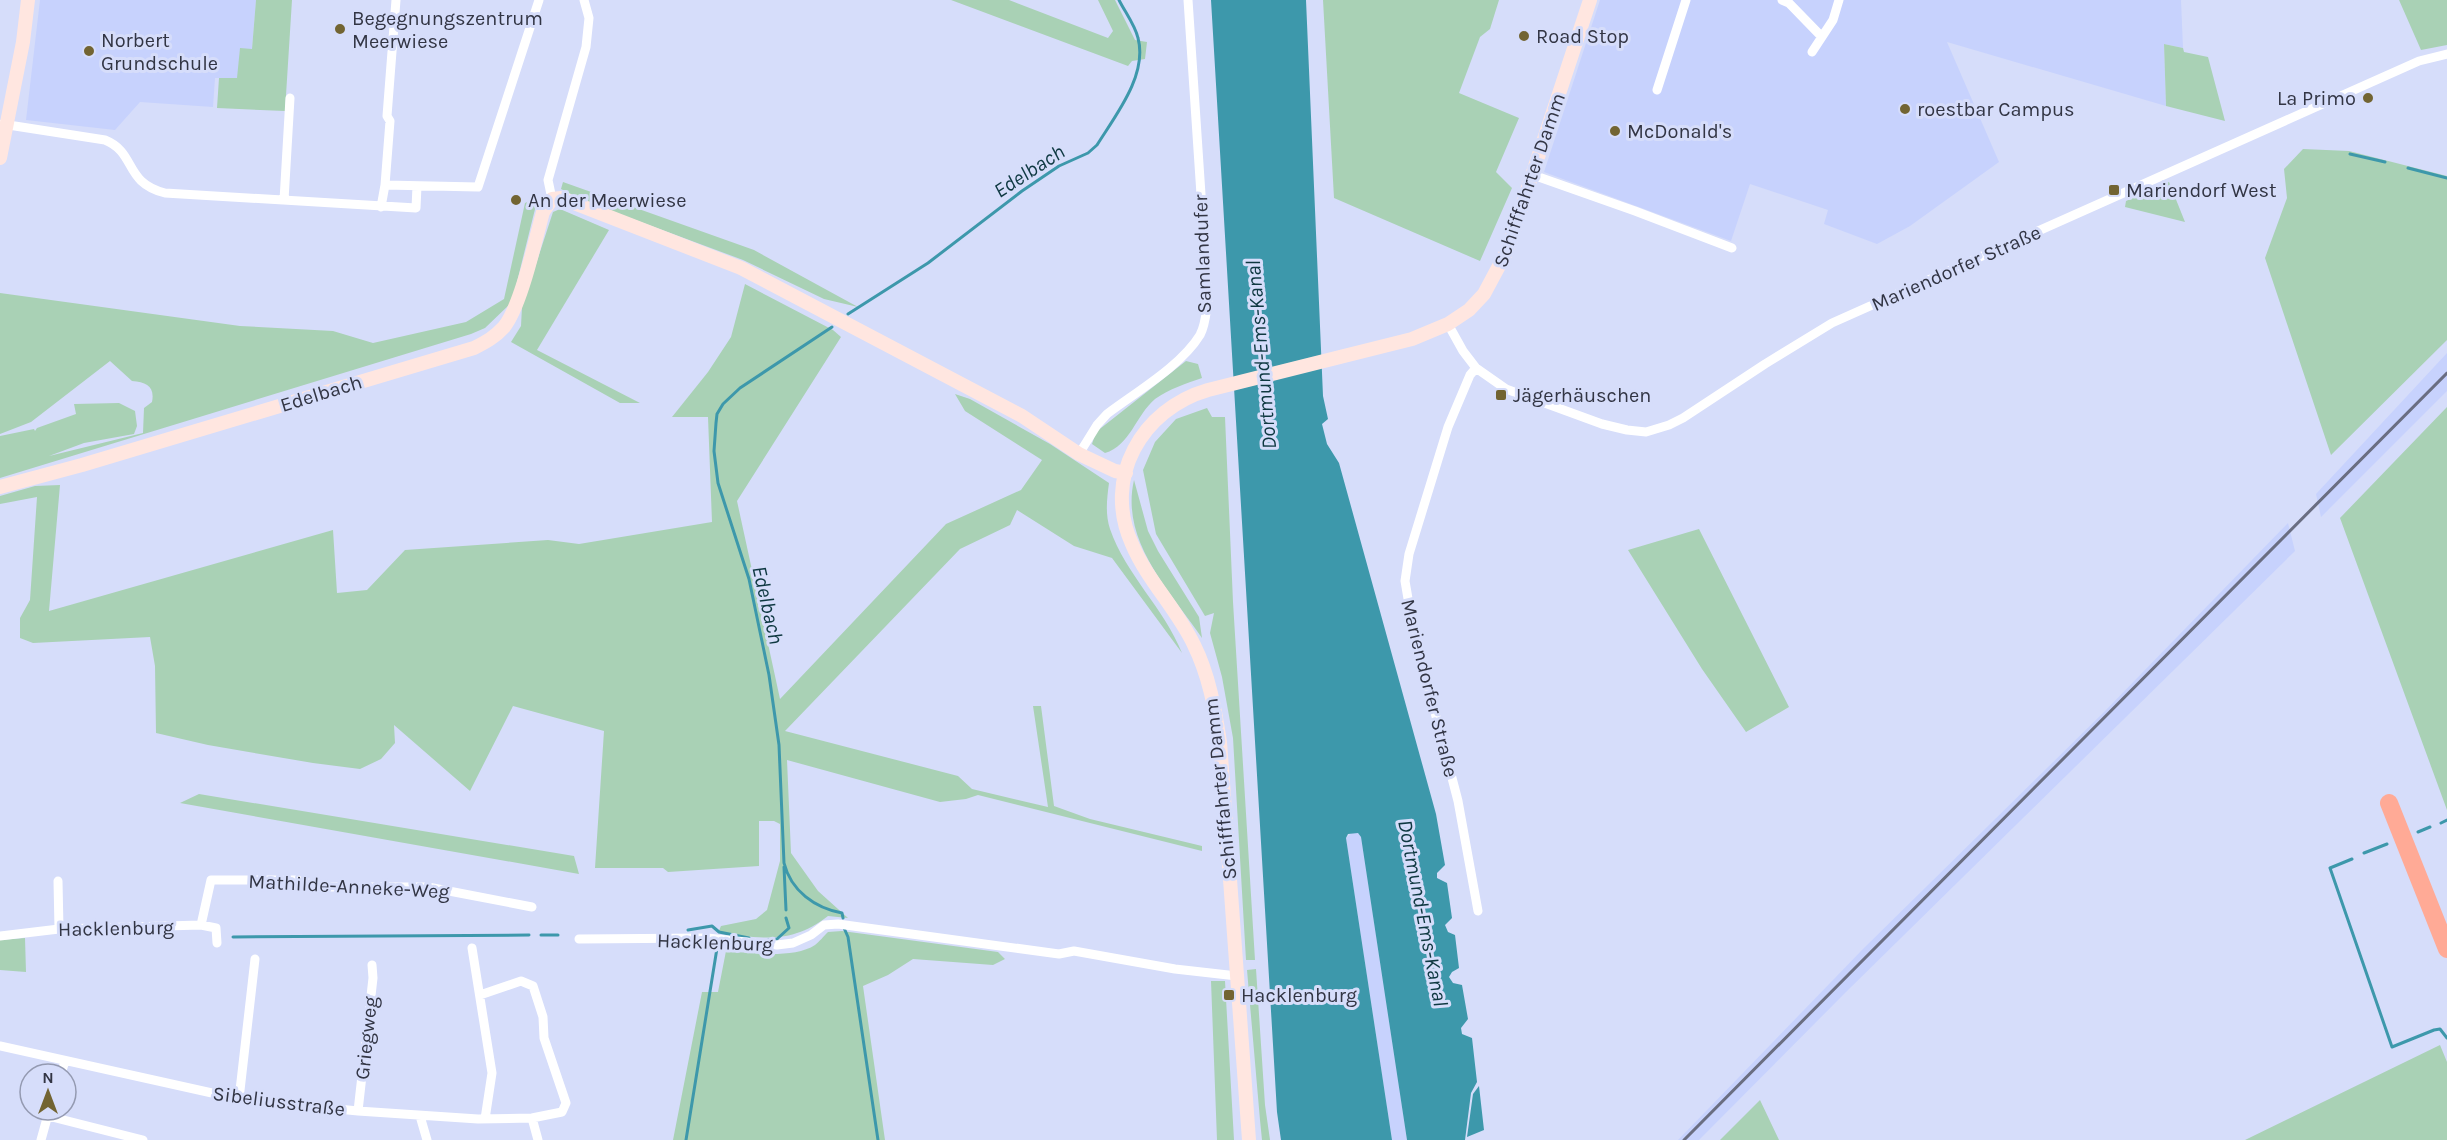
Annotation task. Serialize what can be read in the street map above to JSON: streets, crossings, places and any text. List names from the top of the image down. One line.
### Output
{"streets":{"street":["Schifffahrter Damm","Samlandufer","Mariendorfer Straße","Edelbach","Mathilde-Anneke-Weg","Hacklenburg","Griegweg","Sibeliusstraße"]},"crossings":[["Schifffahrter Damm","Mariendorfer Straße"],["Schifffahrter Damm","Hacklenburg"],["Mathilde-Anneke-Weg","Hacklenburg"],["Griegweg","Sibeliusstraße"]],"water":["Edelbach","Dortmund-Ems-Kanal"],"places":{"other":["Begegnungszentrum Meerwiese","Road Stop","Norbert Grundschule","La Primo","roestbar Campus","McDonald's","An der Meerwiese"],"transit":["Mariendorf West","Jägerhäuschen","Hacklenburg"]},"north":"top"}
